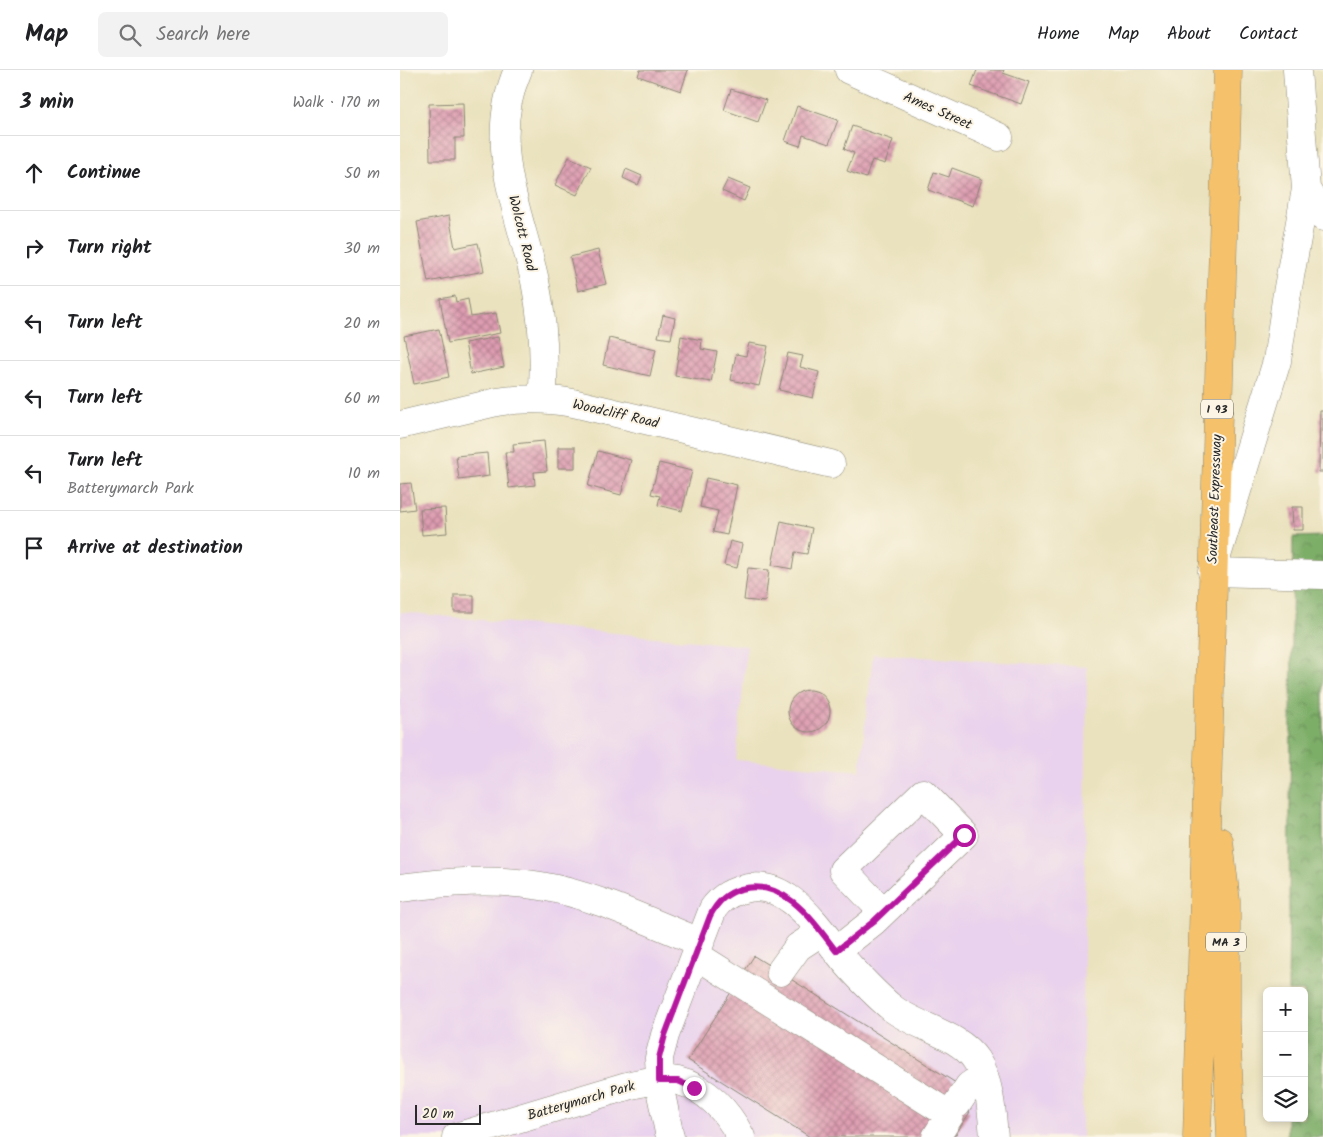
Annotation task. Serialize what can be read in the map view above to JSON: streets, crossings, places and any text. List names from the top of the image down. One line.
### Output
{"streets":{"highway":["I 93","Southeast Expressway","MA 3"],"street":["Ames Street","Wolcott Road","Woodcliff Road","Batterymarch Park"]},"crossings":[["Wolcott Road","Woodcliff Road"],["I 93","Southeast Expressway"],["I 93","MA 3"],["Southeast Expressway","MA 3"]],"scale_bar":"20 m","page":{"header":"Map","search":"Search here","nav":["Home","Map","About","Contact"],"heading":["3 min","Walk · 170 m"],"list":[["Continue","50 m"],["Turn right","30 m"],["Turn left","20 m"],["Turn left","60 m"],["Turn left","Batterymarch Park","10 m"],"Arrive at destination"],"map_buttons":["+","−"],"scale":"20 m"}}
